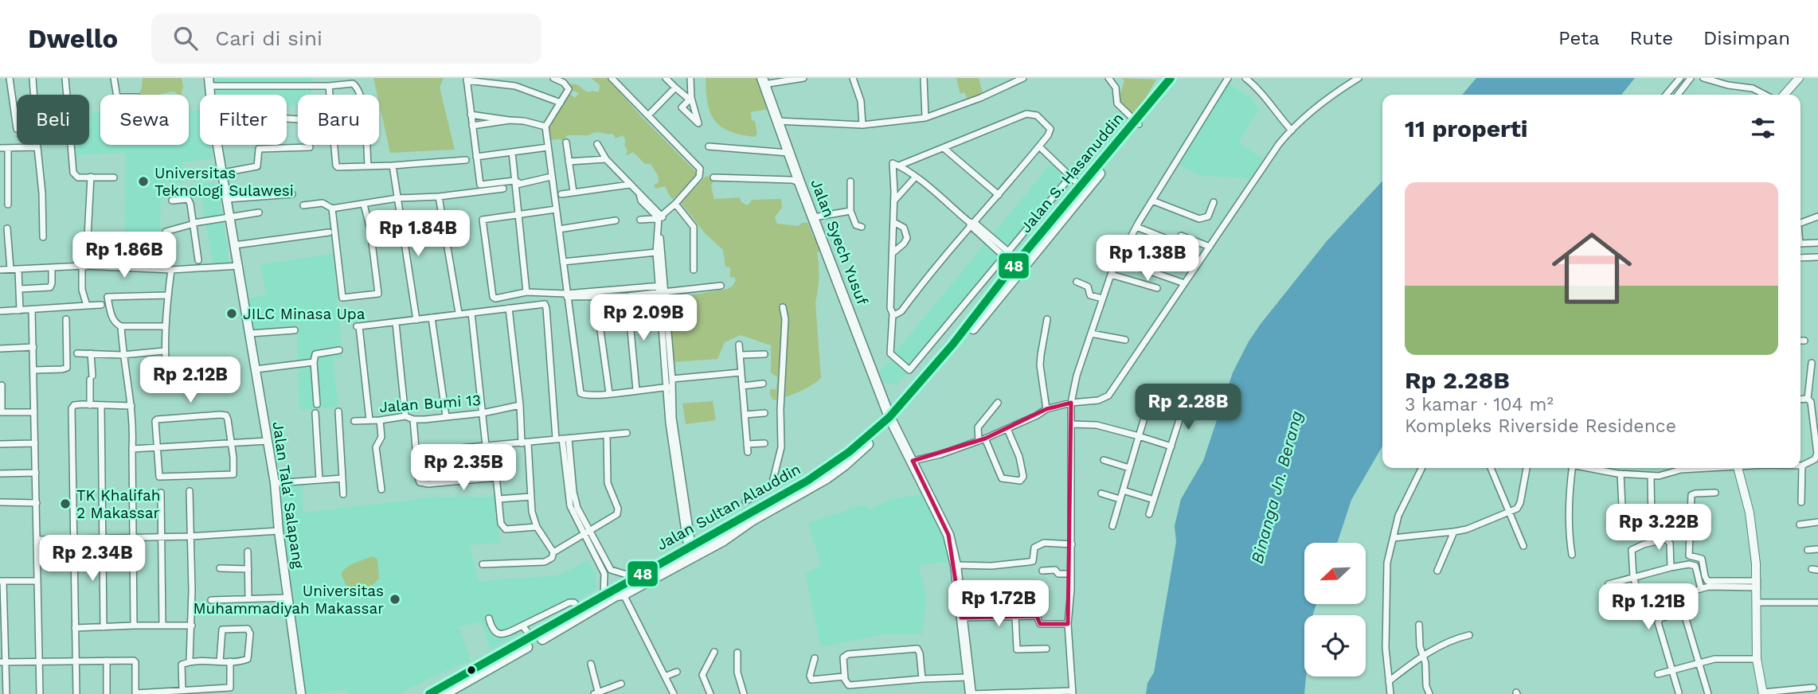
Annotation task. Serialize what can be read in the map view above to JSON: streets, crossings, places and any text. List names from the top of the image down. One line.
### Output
{"streets":{"main road":["Jalan S. Hasanuddin","Jalan Syech Yusuf","Jalan Tala' Salapang","Jalan Sultan Alauddin"],"street":["Jalan Bumi 13"]},"crossings":[["Jalan S. Hasanuddin","Jalan Sultan Alauddin"],["Jalan Syech Yusuf","Jalan Sultan Alauddin"]],"water":["Binanga Jn. Berang"],"places":["Universitas Teknologi Sulawesi","JILC Minasa Upa","TK Khalifah 2 Makassar","Universitas Muhammadiyah Makassar"],"lines":["transit line 48"],"north":"bottom left","page":{"header":"Dwello","search":"Cari di sini","nav":["Peta","Rute","Disimpan"],"chip":["Beli","Sewa","Filter","Baru"],"heading":"11 properti","list":[{"name":"Rp 2.28B","note":"3 kamar · 104 m² · Kompleks Riverside Residence"}],"price":["Rp 1.84B","Rp 1.86B","Rp 1.38B","Rp 2.09B","Rp 2.12B","Rp 2.28B","Rp 2.35B","Rp 3.22B","Rp 2.34B","Rp 1.72B","Rp 1.21B"]}}
